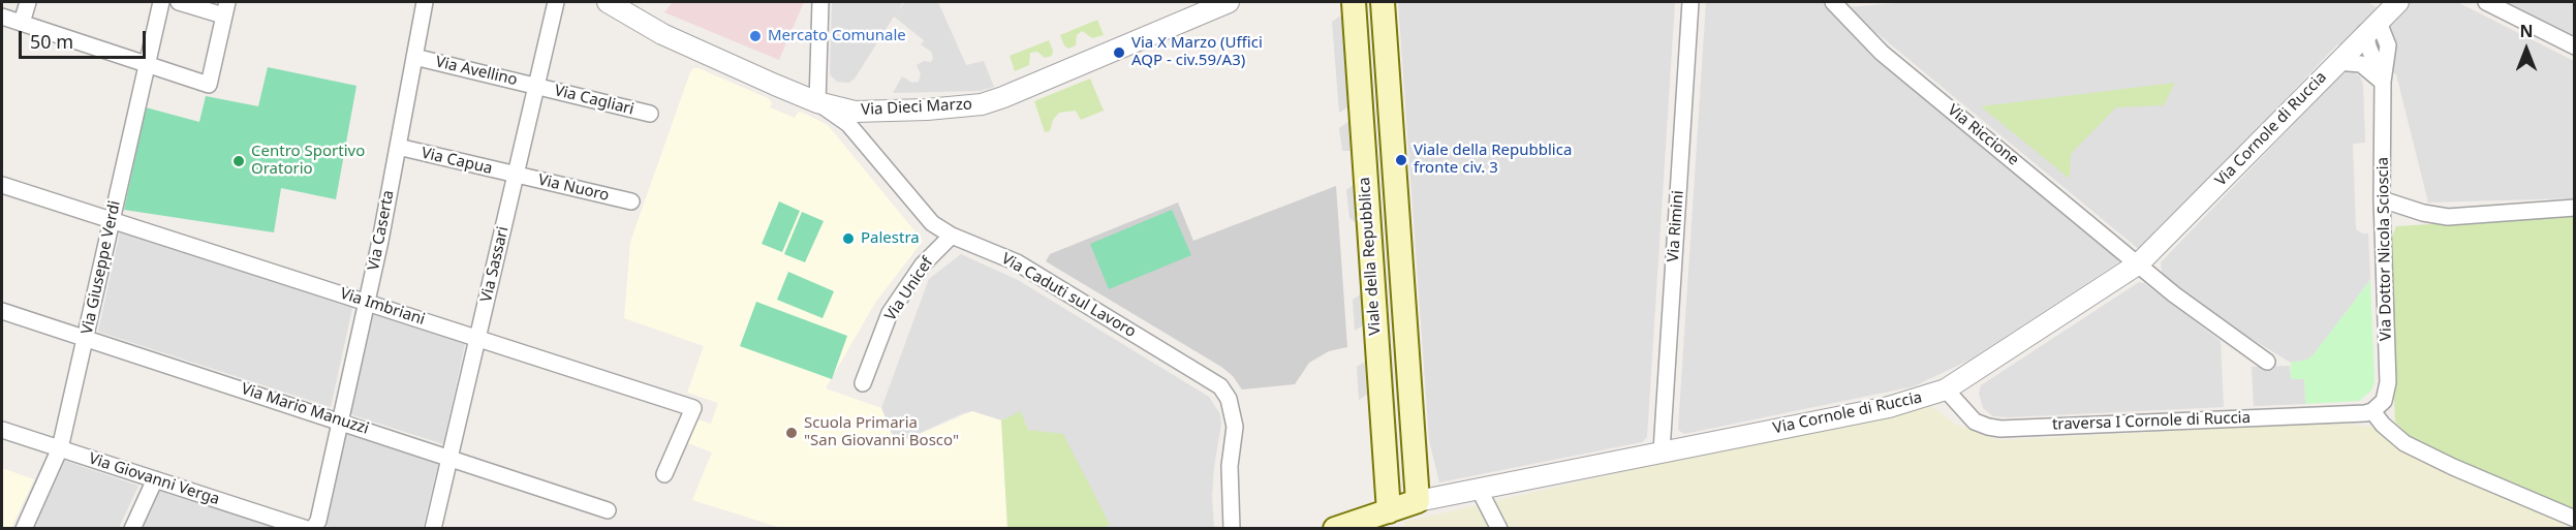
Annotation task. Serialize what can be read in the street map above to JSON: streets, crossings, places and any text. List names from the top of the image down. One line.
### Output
{"streets":{"main road":["Via Cornole di Ruccia","Viale della Repubblica"],"street":["Via Avellino","Via Cagliari","Via Dieci Marzo","Via Riccione","Via Capua","Via Nuoro","Via Rimini","Via Caserta","Via Dottor Nicola Scioscia","Via Sassari","Via Giuseppe Verdi","Via Unicef","Via Caduti sul Lavoro","Via Imbriani","Via Mario Manuzzi","traversa I Cornole di Ruccia","Via Giovanni Verga"]},"crossings":[["Via Avellino","Via Cagliari"],["Via Avellino","Via Caserta"],["Via Avellino","Via Sassari"],["Via Cagliari","Via Sassari"],["Via Dieci Marzo","Via Caduti sul Lavoro"],["Via Cornole di Ruccia","Via Riccione"],["Via Cornole di Ruccia","Via Rimini"],["Via Cornole di Ruccia","Via Dottor Nicola Scioscia"],["Via Cornole di Ruccia","Viale della Repubblica"],["Via Cornole di Ruccia","traversa I Cornole di Ruccia"],["Via Capua","Via Nuoro"],["Via Capua","Via Caserta"],["Via Capua","Via Sassari"],["Via Nuoro","Via Sassari"],["Via Caserta","Via Imbriani"],["Via Caserta","Via Mario Manuzzi"],["Via Dottor Nicola Scioscia","traversa I Cornole di Ruccia"],["Via Sassari","Via Imbriani"],["Via Sassari","Via Mario Manuzzi"],["Via Giuseppe Verdi","Via Imbriani"],["Via Giuseppe Verdi","Via Mario Manuzzi"],["Via Giuseppe Verdi","Via Giovanni Verga"],["Via Unicef","Via Caduti sul Lavoro"]],"places":["Mercato Comunale","Via X Marzo (Uffici AQP - civ.59/A3)","Viale della Repubblica fronte civ. 3","Centro Sportivo Oratorio","Palestra","Scuola Primaria \"San Giovanni Bosco\""],"scale_bar":"50 m","north":"top"}
